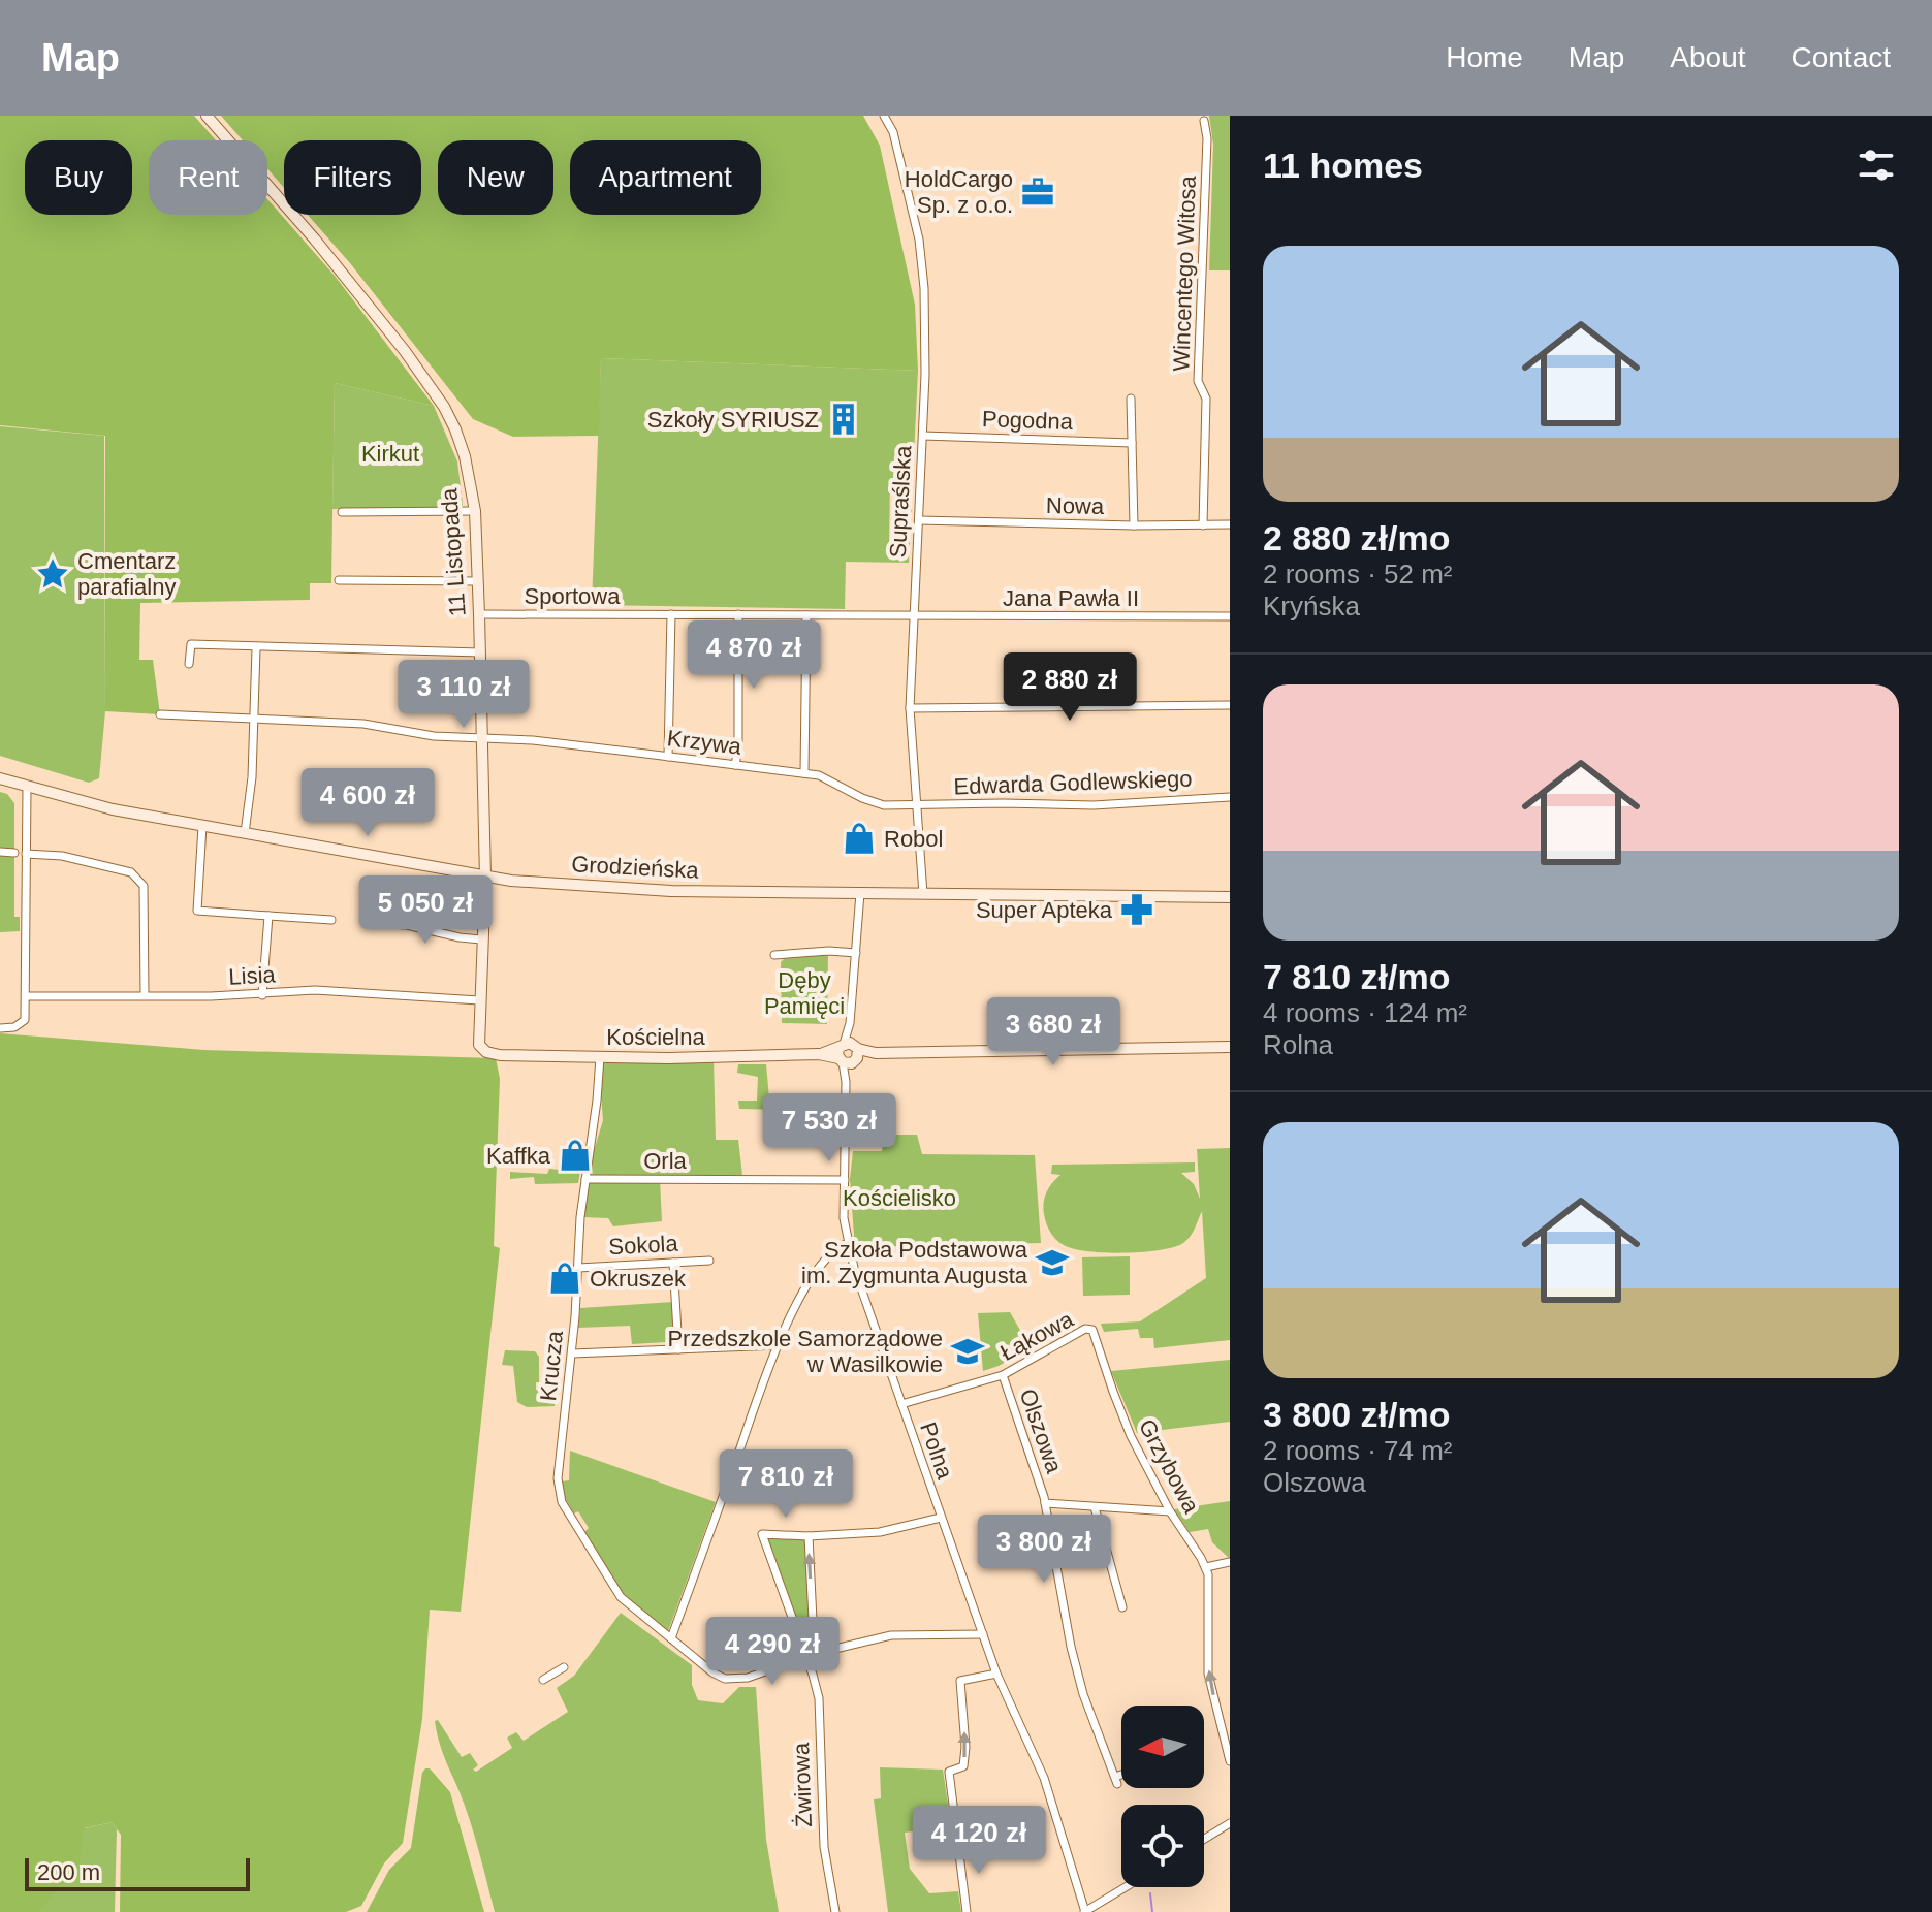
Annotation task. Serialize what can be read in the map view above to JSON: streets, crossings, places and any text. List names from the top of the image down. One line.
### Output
{"streets":{"street":["Wincentego Witosa","Pogodna","Supraślska","Nowa","11 Listopada","Sportowa","Jana Pawła II","Krzywa","Edwarda Godlewskiego","Grodzieńska","Lisia","Kościelna","Orla","Sokola","Łąkowa","Krucza","Olszowa","Polna","Grzybowa","Żwirowa"]},"crossings":[["Wincentego Witosa","Nowa"],["Pogodna","Supraślska"],["Supraślska","Nowa"],["Supraślska","Sportowa"],["Supraślska","Jana Pawła II"],["Supraślska","Krzywa"],["Supraślska","Edwarda Godlewskiego"],["Supraślska","Grodzieńska"],["11 Listopada","Sportowa"],["11 Listopada","Krzywa"],["11 Listopada","Grodzieńska"],["11 Listopada","Lisia"],["11 Listopada","Kościelna"],["Sportowa","Jana Pawła II"],["Krzywa","Edwarda Godlewskiego"],["Grodzieńska","Polna"],["Kościelna","Krucza"],["Kościelna","Polna"],["Orla","Krucza"],["Orla","Polna"],["Sokola","Krucza"],["Łąkowa","Olszowa"],["Łąkowa","Polna"],["Łąkowa","Grzybowa"]],"parks":["Kirkut","Dęby Pamięci","Kościelisko"],"places":{"office":["HoldCargo Sp. z o.o."],"building":["Szkoły SYRIUSZ"],"place":["Cmentarz parafialny"],"shop":["Robol","Kaffka","Okruszek"],"pharmacy":["Super Apteka"],"school or university":["Szkoła Podstawowa im. Zygmunta Augusta","Przedszkole Samorządowe w Wasilkowie"]},"scale_bar":"200 m","north":"left","page":{"header":"Map","nav":["Home","Map","About","Contact"],"heading":"11 homes","chip":["Buy","Rent","Filters","New","Apartment"],"list":[{"name":"2 880 zł/mo","note":"2 rooms · 52 m² · Kryńska"},{"name":"7 810 zł/mo","note":"4 rooms · 124 m² · Rolna"},{"name":"3 800 zł/mo","note":"2 rooms · 74 m² · Olszowa"}],"price":["4 870 zł","2 880 zł","3 110 zł","4 600 zł","5 050 zł","3 680 zł","7 530 zł","7 810 zł","3 800 zł","4 290 zł","4 120 zł"],"scale":"200 m"}}
